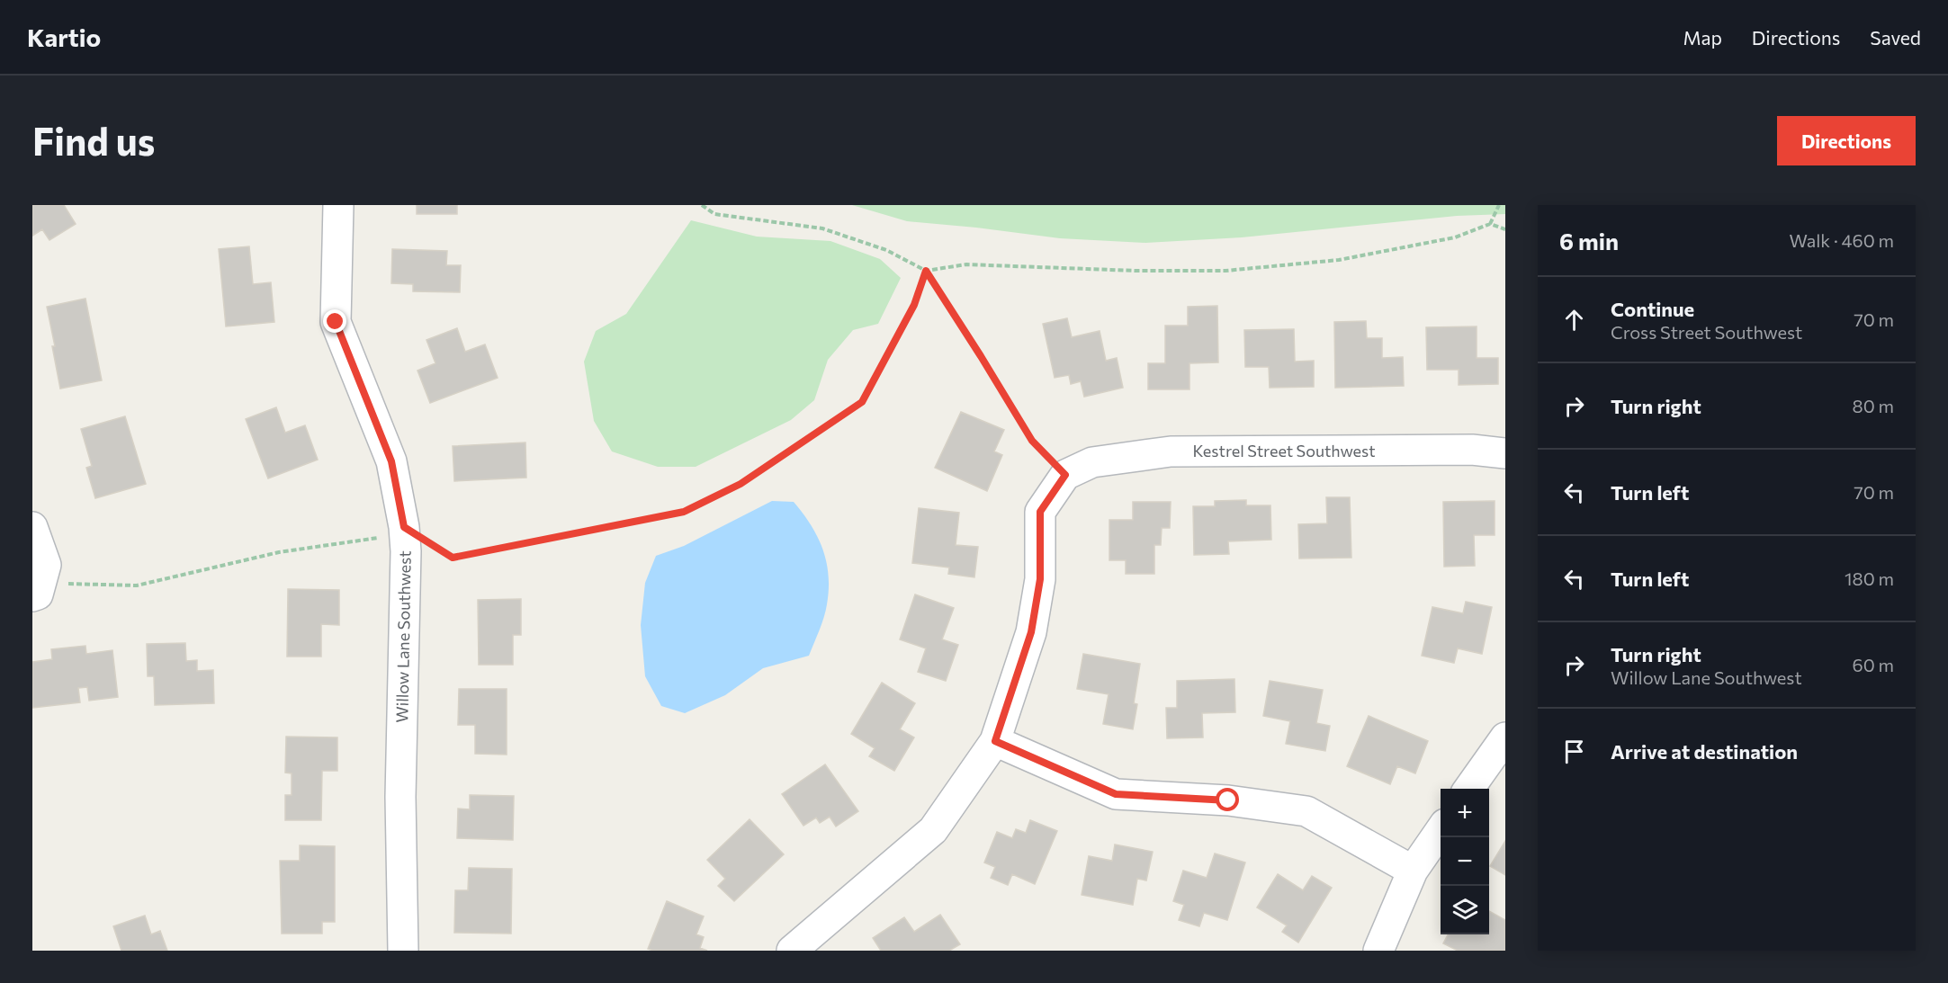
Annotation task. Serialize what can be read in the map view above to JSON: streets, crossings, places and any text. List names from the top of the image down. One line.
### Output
{"streets":{"street":["Kestrel Street Southwest","Willow Lane Southwest"]},"page":{"header":"Kartio","nav":["Map","Directions","Saved"],"buttons":"Directions","title":"Find us","heading":["6 min","Walk · 460 m"],"list":[["Continue","Cross Street Southwest","70 m"],["Turn right","80 m"],["Turn left","70 m"],["Turn left","180 m"],["Turn right","Willow Lane Southwest","60 m"],"Arrive at destination"],"map_buttons":["+","−"]}}
